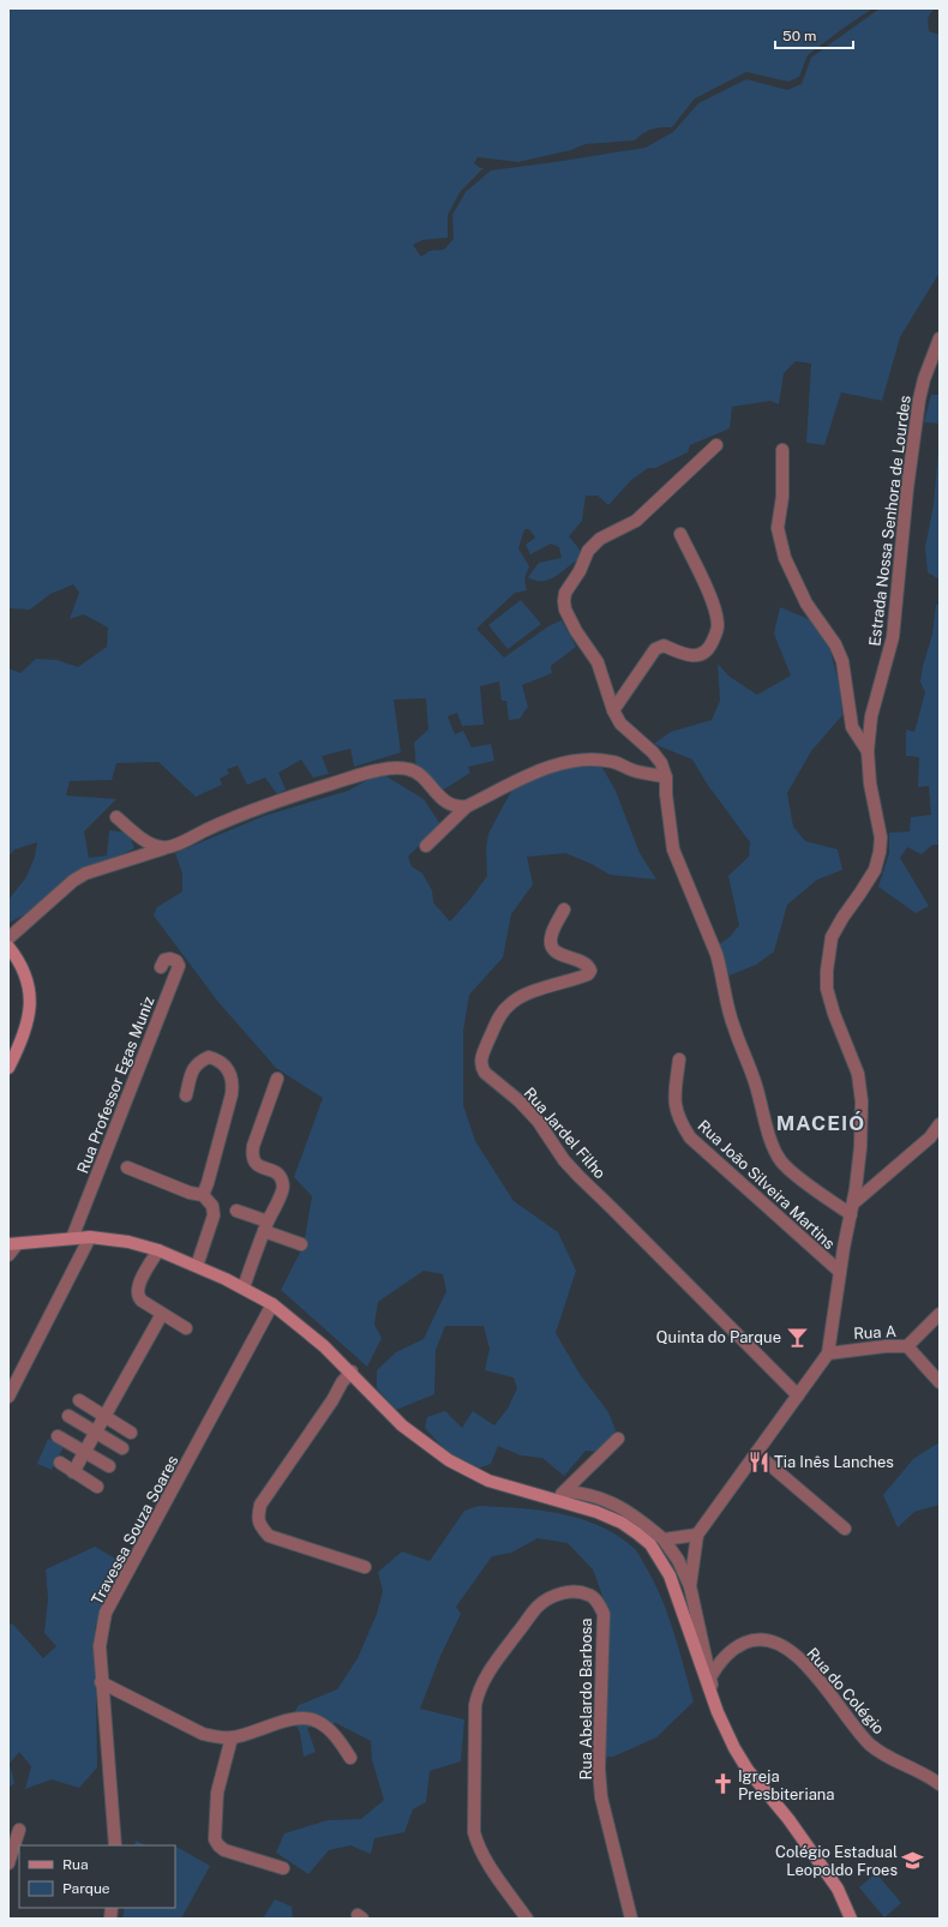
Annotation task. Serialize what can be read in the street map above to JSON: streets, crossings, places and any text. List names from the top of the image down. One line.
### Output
{"streets":{"street":["Estrada Nossa Senhora de Lourdes","Rua Professor Egas Muniz","Rua Jardel Filho","Rua João Silveira Martins","Rua A","Travessa Souza Soares","Rua do Colégio","Rua Abelardo Barbosa"]},"crossings":[["Estrada Nossa Senhora de Lourdes","Rua Jardel Filho"],["Estrada Nossa Senhora de Lourdes","Rua João Silveira Martins"],["Estrada Nossa Senhora de Lourdes","Rua A"]],"districts":["MACEIÓ"],"places":{"bar":["Quinta do Parque"],"restaurant":["Tia Inês Lanches"],"church":["Igreja Presbiteriana"],"school or university":["Colégio Estadual Leopoldo Froes"]},"legend":["Rua","Parque"],"scale_bar":"50 m"}
